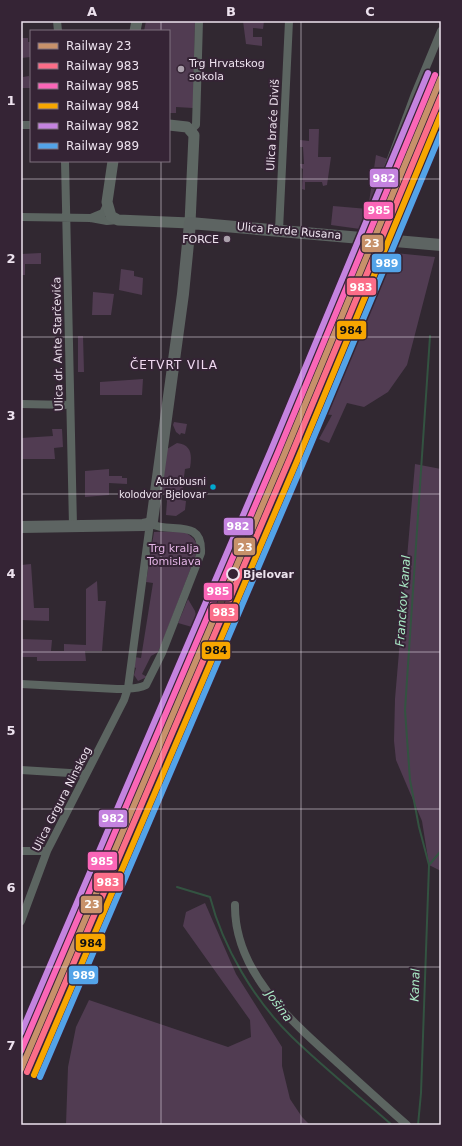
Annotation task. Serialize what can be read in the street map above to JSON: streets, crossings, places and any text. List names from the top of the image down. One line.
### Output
{"streets":{"main road":["Ulica Ferde Rusana"],"street":["Ulica braće Diviš","Ulica dr. Ante Starčevića","Ulica Grgura Ninskog"]},"crossings":[["Ulica braće Diviš","Ulica Ferde Rusana"],["Ulica Ferde Rusana","Ulica dr. Ante Starčevića"]],"districts":["ČETVRT VILA"],"water":["Franckov kanal","Kanal","Jošina"],"parks":["Trg kralja Tomislava"],"places":["Trg Hrvatskog sokola","FORCE","Autobusni kolodvor Bjelovar","Bjelovar"],"lines":["rail line 982","rail line 985","rail line 23","rail line 983","rail line 984","rail line 989"],"legend":["Railway 23","Railway 983","Railway 985","Railway 984","Railway 982","Railway 989"],"grid":{"columns":["A","B","C"],"rows":["1","2","3","4","5","6","7"]}}
